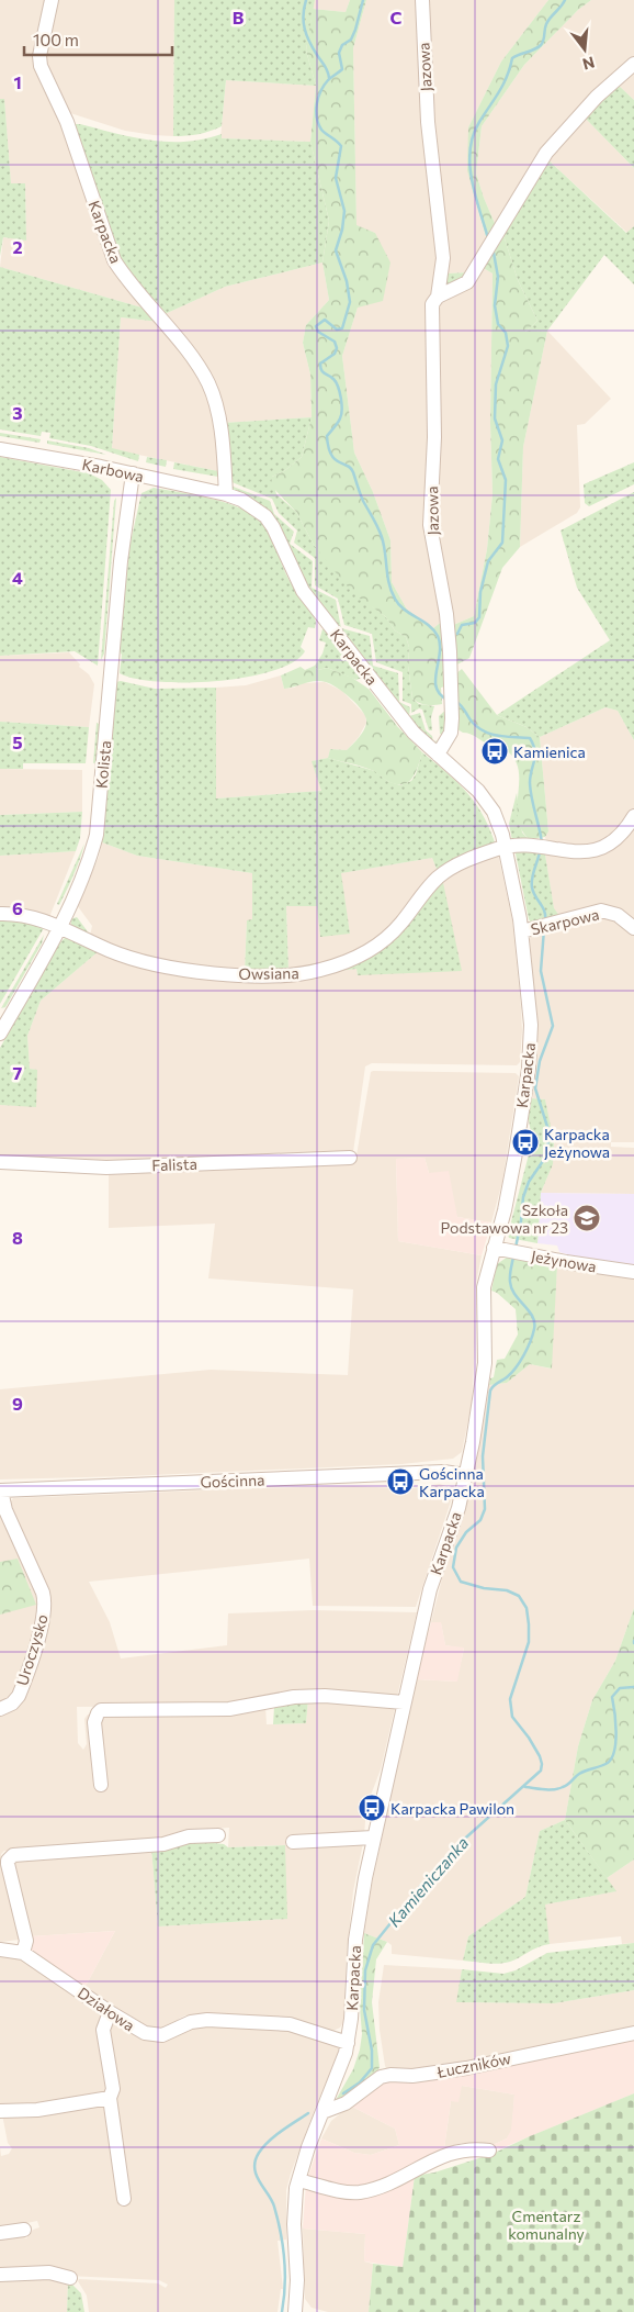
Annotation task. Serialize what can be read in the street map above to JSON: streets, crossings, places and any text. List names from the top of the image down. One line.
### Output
{"streets":{"street":["Jazowa","Karpacka","Karbowa","Kolista","Skarpowa","Owsiana","Falista","Jeżynowa","Gościnna","Uroczysko","Działowa","Łuczników"]},"crossings":[["Jazowa","Karpacka"],["Karpacka","Karbowa"],["Karpacka","Skarpowa"],["Karpacka","Owsiana"],["Karpacka","Jeżynowa"],["Karpacka","Gościnna"],["Karpacka","Działowa"],["Karpacka","Łuczników"],["Karbowa","Kolista"],["Kolista","Owsiana"],["Gościnna","Uroczysko"]],"water":["Kamieniczanka"],"parks":["Cmentarz komunalny"],"places":{"bus stop":["Kamienica","Karpacka Jeżynowa","Gościnna Karpacka","Karpacka Pawilon"],"school or university":["Szkoła Podstawowa nr 23"]},"scale_bar":"100 m","north":"bottom","grid":{"columns":["B","C"],"rows":["1","2","3","4","5","6","7","8","9"]}}
